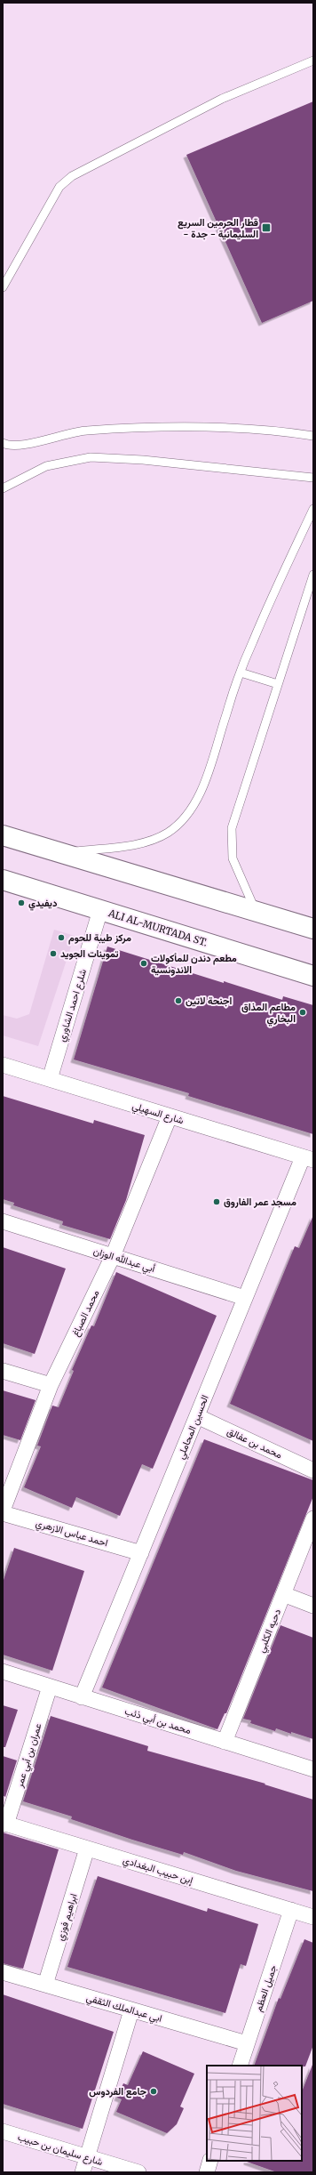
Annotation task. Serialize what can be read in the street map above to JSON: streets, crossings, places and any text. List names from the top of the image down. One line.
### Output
{"streets":{"main road":["ALI AL-MURTADA ST."],"street":["شلرع احمد الشاوري","شارع السهيلي","أبي عبدالله الوزان","محمد الصباغ","الحسين المحاملي","محمد بن عفالق","احمد عباس الازهري","دحيه الكلبي","محمد بن أبي ذئب","عمران بن أبي عمر","إبن حبيب البغدادي","ابراهيم فوزي","جميل العظم","ابي عبدالملك الثقفي","شارع سليمان بن حبيب"]},"crossings":[["ALI AL-MURTADA ST.","شلرع احمد الشاوري"],["شلرع احمد الشاوري","شارع السهيلي"],["شارع السهيلي","محمد الصباغ"],["شارع السهيلي","الحسين المحاملي"],["أبي عبدالله الوزان","محمد الصباغ"],["أبي عبدالله الوزان","الحسين المحاملي"],["الحسين المحاملي","محمد بن عفالق"],["الحسين المحاملي","احمد عباس الازهري"],["الحسين المحاملي","محمد بن أبي ذئب"],["دحيه الكلبي","محمد بن أبي ذئب"],["محمد بن أبي ذئب","عمران بن أبي عمر"],["عمران بن أبي عمر","إبن حبيب البغدادي"],["إبن حبيب البغدادي","ابراهيم فوزي"],["إبن حبيب البغدادي","جميل العظم"],["ابراهيم فوزي","ابي عبدالملك الثقفي"],["جميل العظم","ابي عبدالملك الثقفي"]],"places":{"transit":["قطار الحرمين السريع - السليمانية - جدة"],"other":["ديفيدي","مركز طيبة للحوم","تموينات الجويد","مطعم دندن للمأكولات الاندونسية","اجنحة لاتين","مطاعم المذاق البخاري","مسجد عمر الفاروق","جامع الفردوس"]}}
